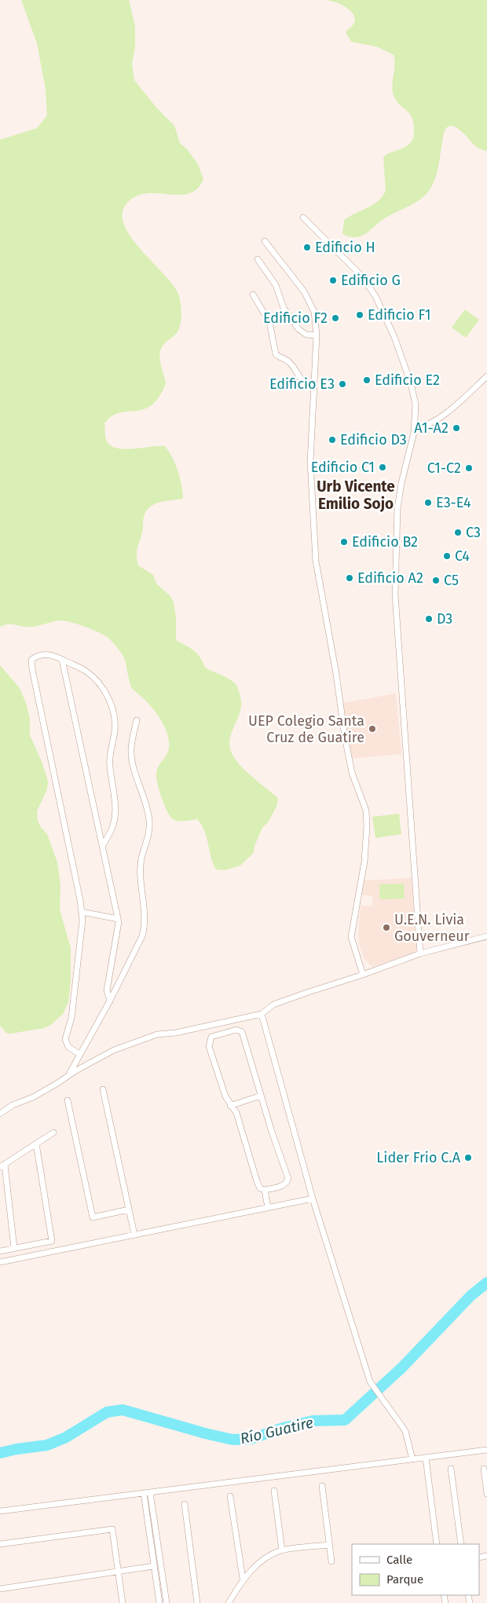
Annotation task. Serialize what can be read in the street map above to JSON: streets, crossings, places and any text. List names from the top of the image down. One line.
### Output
{"districts":["Urb Vicente Emilio Sojo"],"water":["Río Guatire"],"places":["Edificio H","Edificio G","Edificio F1","Edificio F2","Edificio E2","Edificio E3","A1-A2","Edificio D3","Edificio C1","C1-C2","E3-E4","C3","Edificio B2","C4","Edificio A2","C5","D3","UEP Colegio Santa Cruz de Guatire","U.E.N. Livia Gouverneur","Lider Frio C.A"],"legend":["Calle","Parque"]}
